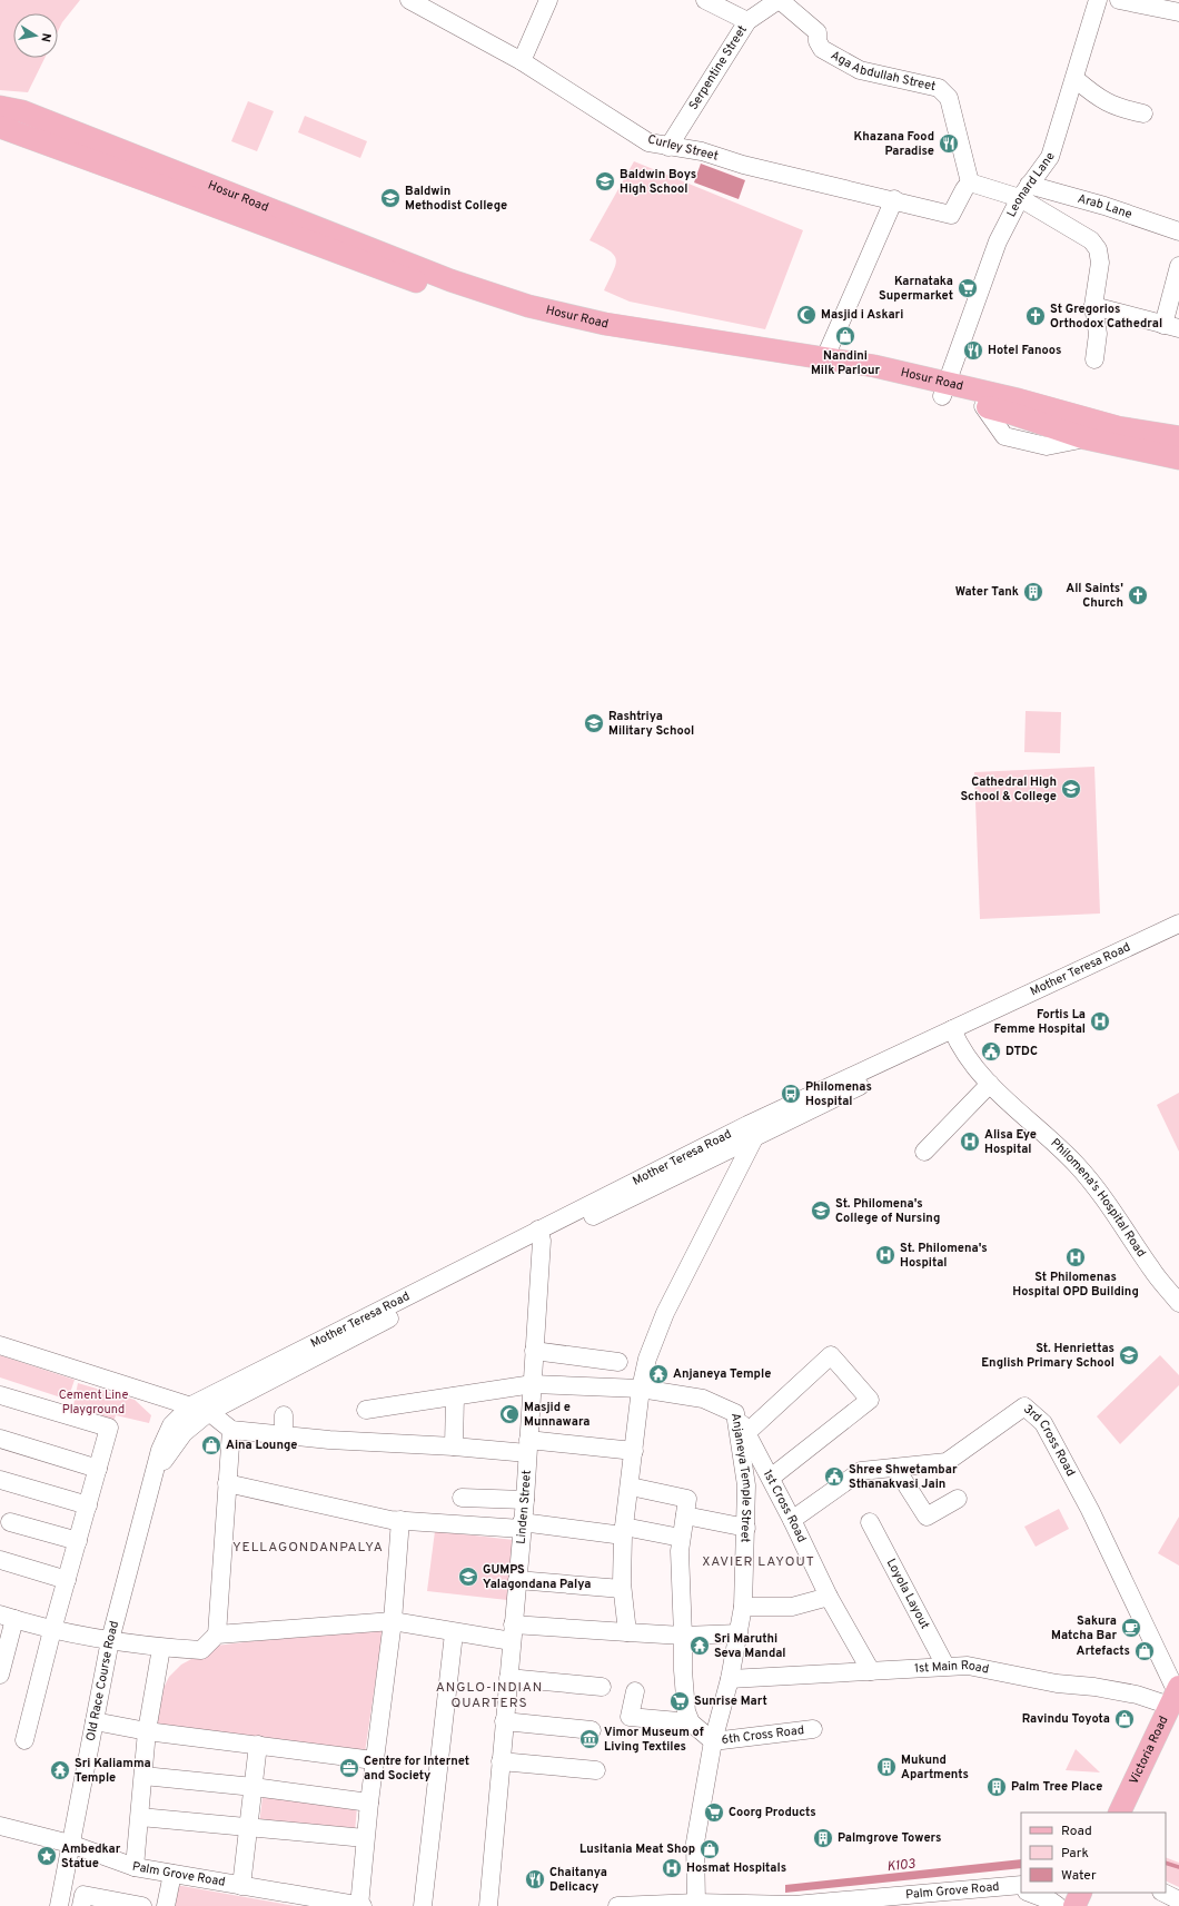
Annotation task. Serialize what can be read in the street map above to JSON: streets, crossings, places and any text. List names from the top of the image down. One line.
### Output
{"streets":{"main road":["Hosur Road","Victoria Road"],"street":["Serpentine Street","Aga Abdullah Street","Curley Street","Leonard Lane","Arab Lane","Mother Teresa Road","Philomena's Hospital Road","3rd Cross Road","Anjaneya Temple Street","Linden Street","1st Cross Road","Loyola Layout","1st Main Road","Old Race Course Road","6th Cross Road","Palm Grove Road"]},"crossings":[["Serpentine Street","Aga Abdullah Street"],["Serpentine Street","Curley Street"],["Aga Abdullah Street","Curley Street"],["Leonard Lane","Hosur Road"],["Leonard Lane","Arab Lane"],["Mother Teresa Road","Philomena's Hospital Road"],["Mother Teresa Road","Linden Street"],["Mother Teresa Road","Old Race Course Road"],["3rd Cross Road","1st Cross Road"],["3rd Cross Road","1st Main Road"],["3rd Cross Road","Victoria Road"],["Anjaneya Temple Street","Linden Street"],["Anjaneya Temple Street","1st Cross Road"],["Anjaneya Temple Street","1st Main Road"],["Anjaneya Temple Street","6th Cross Road"],["Anjaneya Temple Street","Palm Grove Road"],["1st Cross Road","1st Main Road"],["Loyola Layout","1st Main Road"],["1st Main Road","Victoria Road"],["Old Race Course Road","Palm Grove Road"]],"districts":["YELLAGONDANPALYA","XAVIER LAYOUT","ANGLO-INDIAN QUARTERS"],"water":["K103"],"parks":["Cement Line Playground"],"places":{"restaurant":["Khazana Food Paradise","Hotel Fanoos","Chaitanya Delicacy"],"school or university":["Baldwin Boys High School","Baldwin Methodist College","Rashtriya Military School","Cathedral High School & College","St. Philomena's College of Nursing","St. Henriettas English Primary School","GUMPS Yalagondana Palya"],"supermarket":["Karnataka Supermarket","Sunrise Mart","Coorg Products"],"mosque":["Masjid i Askari","Masjid e Munnawara"],"church":["St Gregorios Orthodox Cathedral","All Saints' Church"],"shop":["Nandini Milk Parlour","Aina Lounge","Artefacts","Ravindu Toyota","Lusitania Meat Shop"],"building":["Water Tank","Mukund Apartments","Palm Tree Place","Palmgrove Towers"],"hospital":["Fortis La Femme Hospital","Alisa Eye Hospital","St. Philomena's Hospital","St Philomenas Hospital OPD Building","Hosmat Hospitals"],"public building":["DTDC","Shree Shwetambar Sthanakvasi Jain"],"bus stop":["Philomenas Hospital"],"temple":["Anjaneya Temple","Sri Maruthi Seva Mandal","Sri Kaliamma Temple"],"cafe":["Sakura Matcha Bar"],"museum":["Vimor Museum of Living Textiles"],"office":["Centre for Internet and Society"],"place":["Ambedkar Statue"]},"legend":["Road","Park","Water"],"north":"right"}
